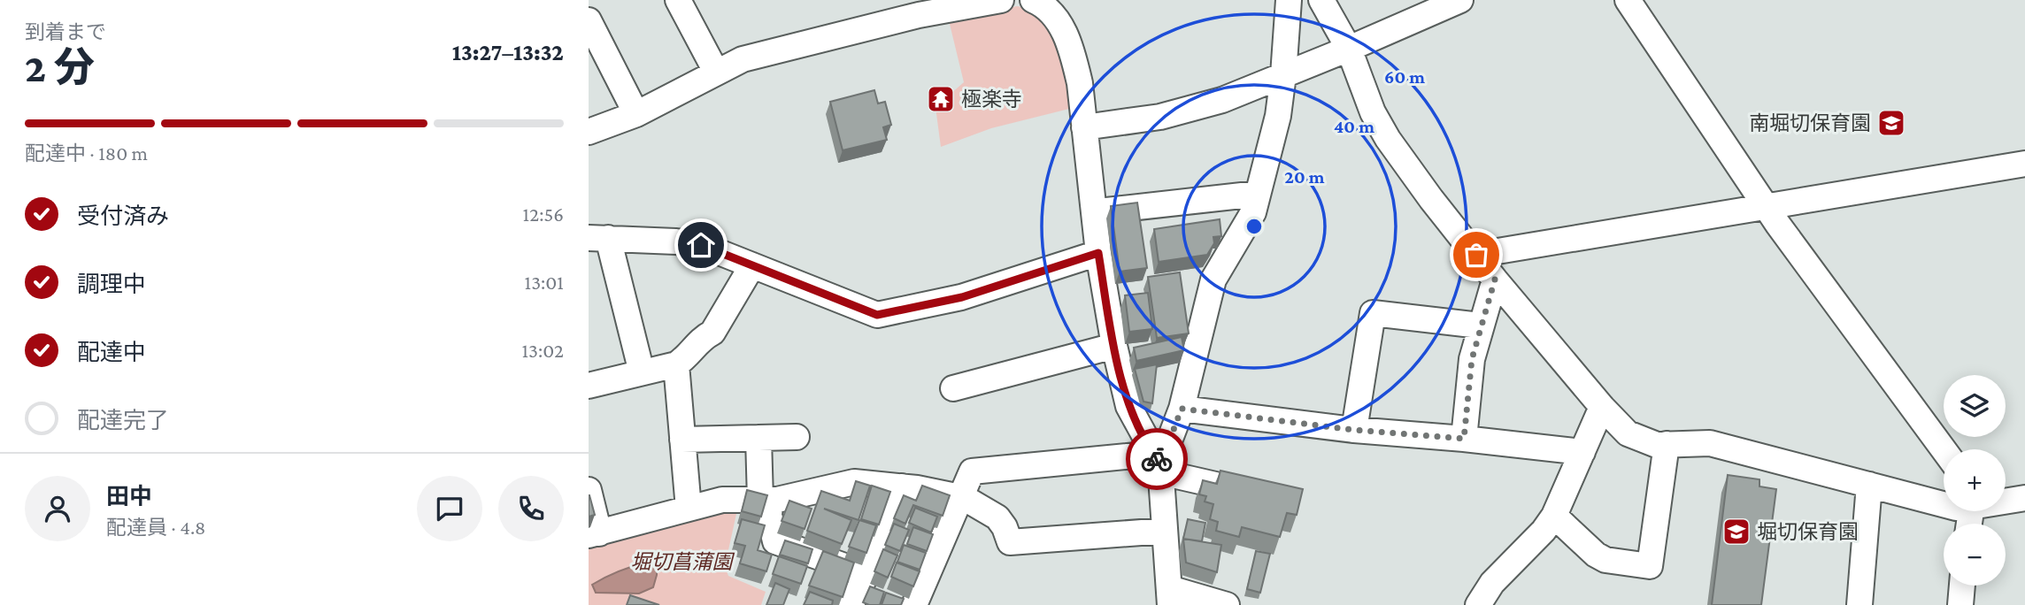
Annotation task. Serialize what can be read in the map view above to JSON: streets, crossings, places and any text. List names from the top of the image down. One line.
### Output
{"parks":["堀切菖蒲園"],"places":{"temple":["極楽寺"],"school or university":["南堀切保育園","堀切保育園"]},"page":{"heading":["2 分","到着まで","13:27–13:32"],"panel":["田中","配達員 · 4.8"],"bar":"配達中 · 180 m","list":[["受付済み","12:56"],["調理中","13:01"],["配達中","13:02"],"配達完了"],"map_buttons":["+","−"]},"rings":["60 m","40 m","20 m"]}
